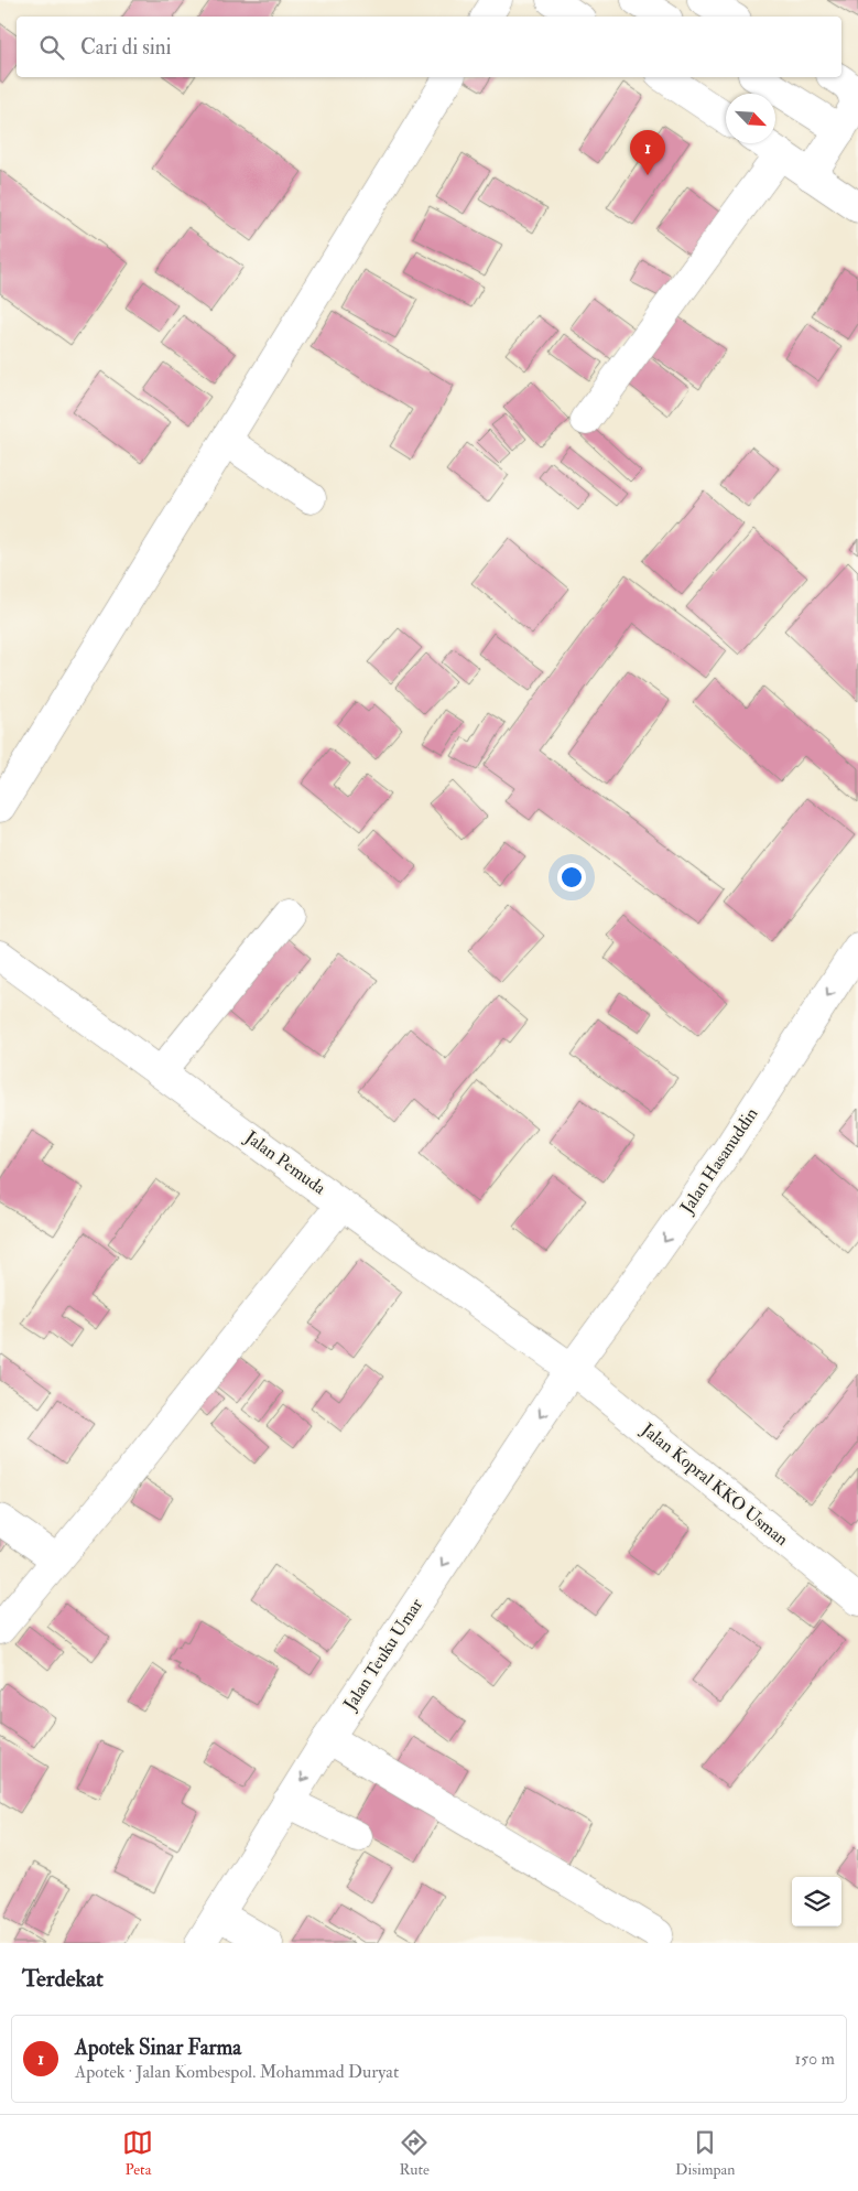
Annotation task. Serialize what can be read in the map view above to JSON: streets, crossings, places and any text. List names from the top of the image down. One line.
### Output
{"streets":{"street":["Jalan Hasanuddin","Jalan Pemuda","Jalan Kopral KKO Usman","Jalan Teuku Umar"]},"crossings":[["Jalan Hasanuddin","Jalan Pemuda"],["Jalan Hasanuddin","Jalan Kopral KKO Usman"],["Jalan Hasanuddin","Jalan Teuku Umar"],["Jalan Pemuda","Jalan Kopral KKO Usman"],["Jalan Pemuda","Jalan Teuku Umar"],["Jalan Kopral KKO Usman","Jalan Teuku Umar"]],"one_way":["Jalan Hasanuddin","Jalan Teuku Umar"],"north":"bottom right","page":{"search":"Cari di sini","pins":"1","heading":"Terdekat","list":[{"mark":"1","name":"Apotek Sinar Farma","note":"Apotek · Jalan Kombespol. Mohammad Duryat","value":"150 m"}],"nav":["Peta","Rute","Disimpan"]}}
